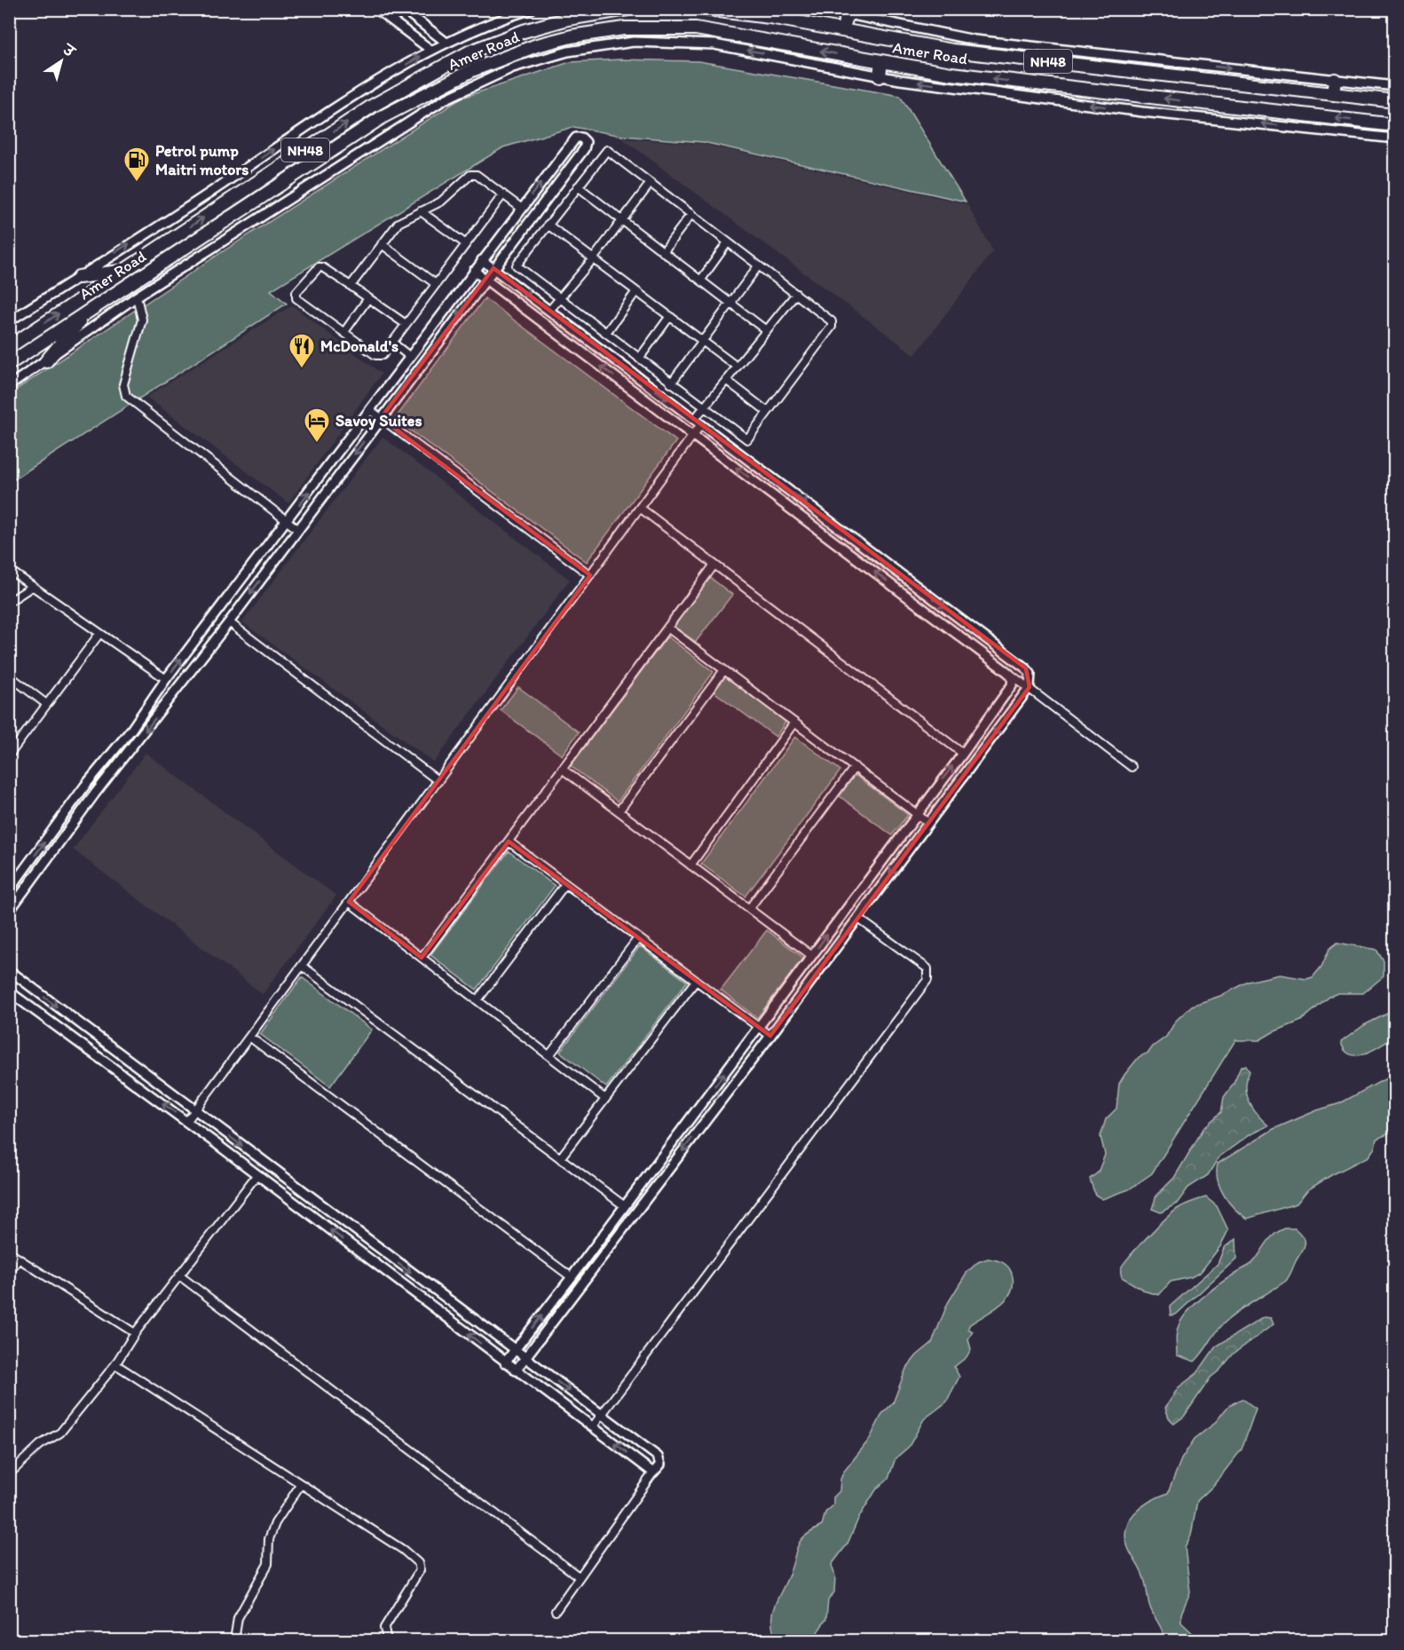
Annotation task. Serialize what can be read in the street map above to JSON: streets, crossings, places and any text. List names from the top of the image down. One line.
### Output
{"streets":{"highway":["Amer Road","NH48"]},"places":{"fuel station":["Petrol pump Maitri motors"],"restaurant":["McDonald's"],"hotel":["Savoy Suites"]},"north":"top right"}
